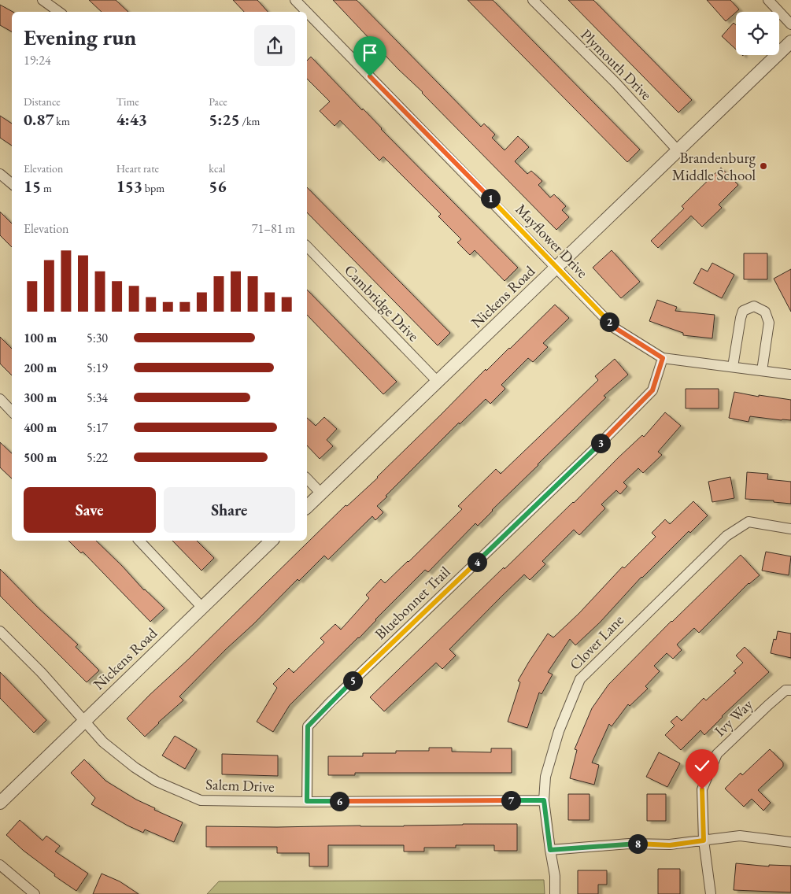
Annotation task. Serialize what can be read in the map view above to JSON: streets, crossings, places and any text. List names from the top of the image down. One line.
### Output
{"streets":{"street":["Plymouth Drive","Mayflower Drive","Nickens Road","Cambridge Drive","Bluebonnet Trail","Clover Lane","Ivy Way","Salem Drive"]},"crossings":[["Plymouth Drive","Nickens Road"],["Mayflower Drive","Nickens Road"],["Mayflower Drive","Bluebonnet Trail"],["Nickens Road","Cambridge Drive"],["Nickens Road","Salem Drive"],["Bluebonnet Trail","Salem Drive"],["Clover Lane","Salem Drive"]],"places":["Brandenburg Middle School"],"page":{"heading":["Evening run","19:24"],"stats":[["Distance","0.87 km"],["Time","4:43"],["Pace","5:25 /km"],["Elevation","15 m"],["Heart rate","153 bpm"],["kcal","56"]],"pins":["1","2","3","4","5","7","6","8"],"chart":["Elevation","71–81 m"],"list":[{"name":"100 m","note":"5:30"},{"name":"200 m","note":"5:19"},{"name":"300 m","note":"5:34"},{"name":"400 m","note":"5:17"},{"name":"500 m","note":"5:22"}],"buttons":["Save","Share"]}}
